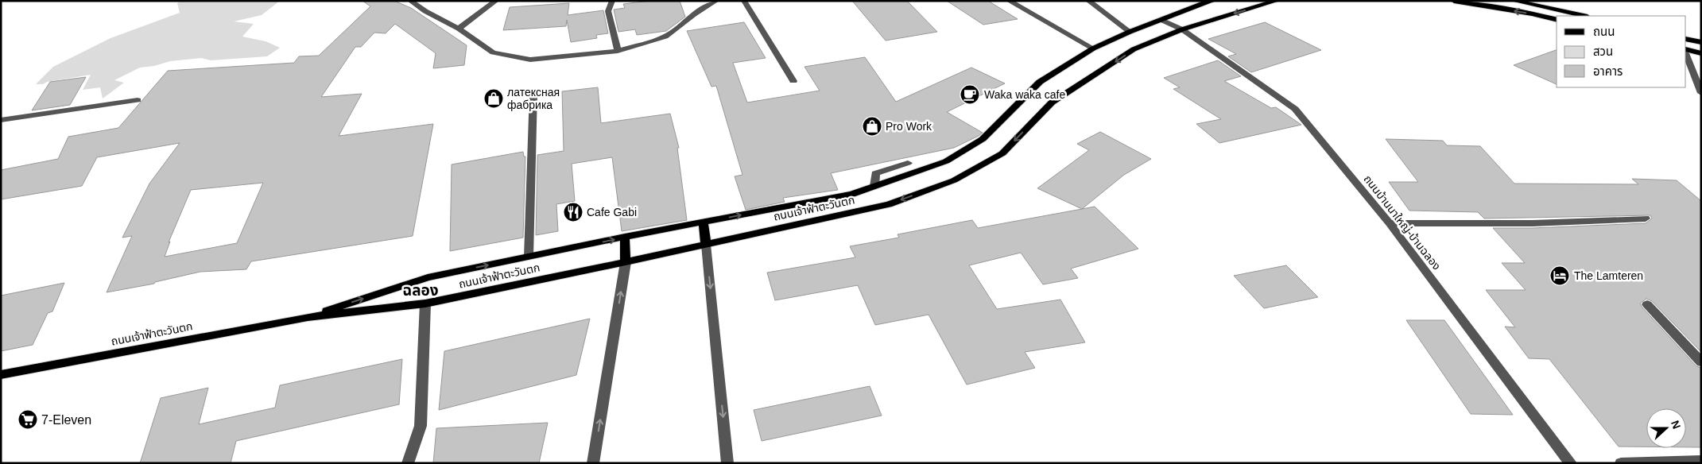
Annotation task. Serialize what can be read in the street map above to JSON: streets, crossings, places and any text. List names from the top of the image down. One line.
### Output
{"streets":{"main road":["ถนนเจ้าฟ้าตะวันตก"],"street":["ถนนบ้านนาใหญ่-บ้านฉลอง"]},"crossings":[["ถนนเจ้าฟ้าตะวันตก","ถนนบ้านนาใหญ่-บ้านฉลอง"]],"districts":["ฉลอง"],"places":{"cafe":["Waka waka cafe"],"shop":["латексная фабрика","Pro Work"],"restaurant":["Cafe Gabi"],"hotel":["The Lamteren"],"supermarket":["7-Eleven"]},"legend":["ถนน","สวน","อาคาร"],"north":"right"}
